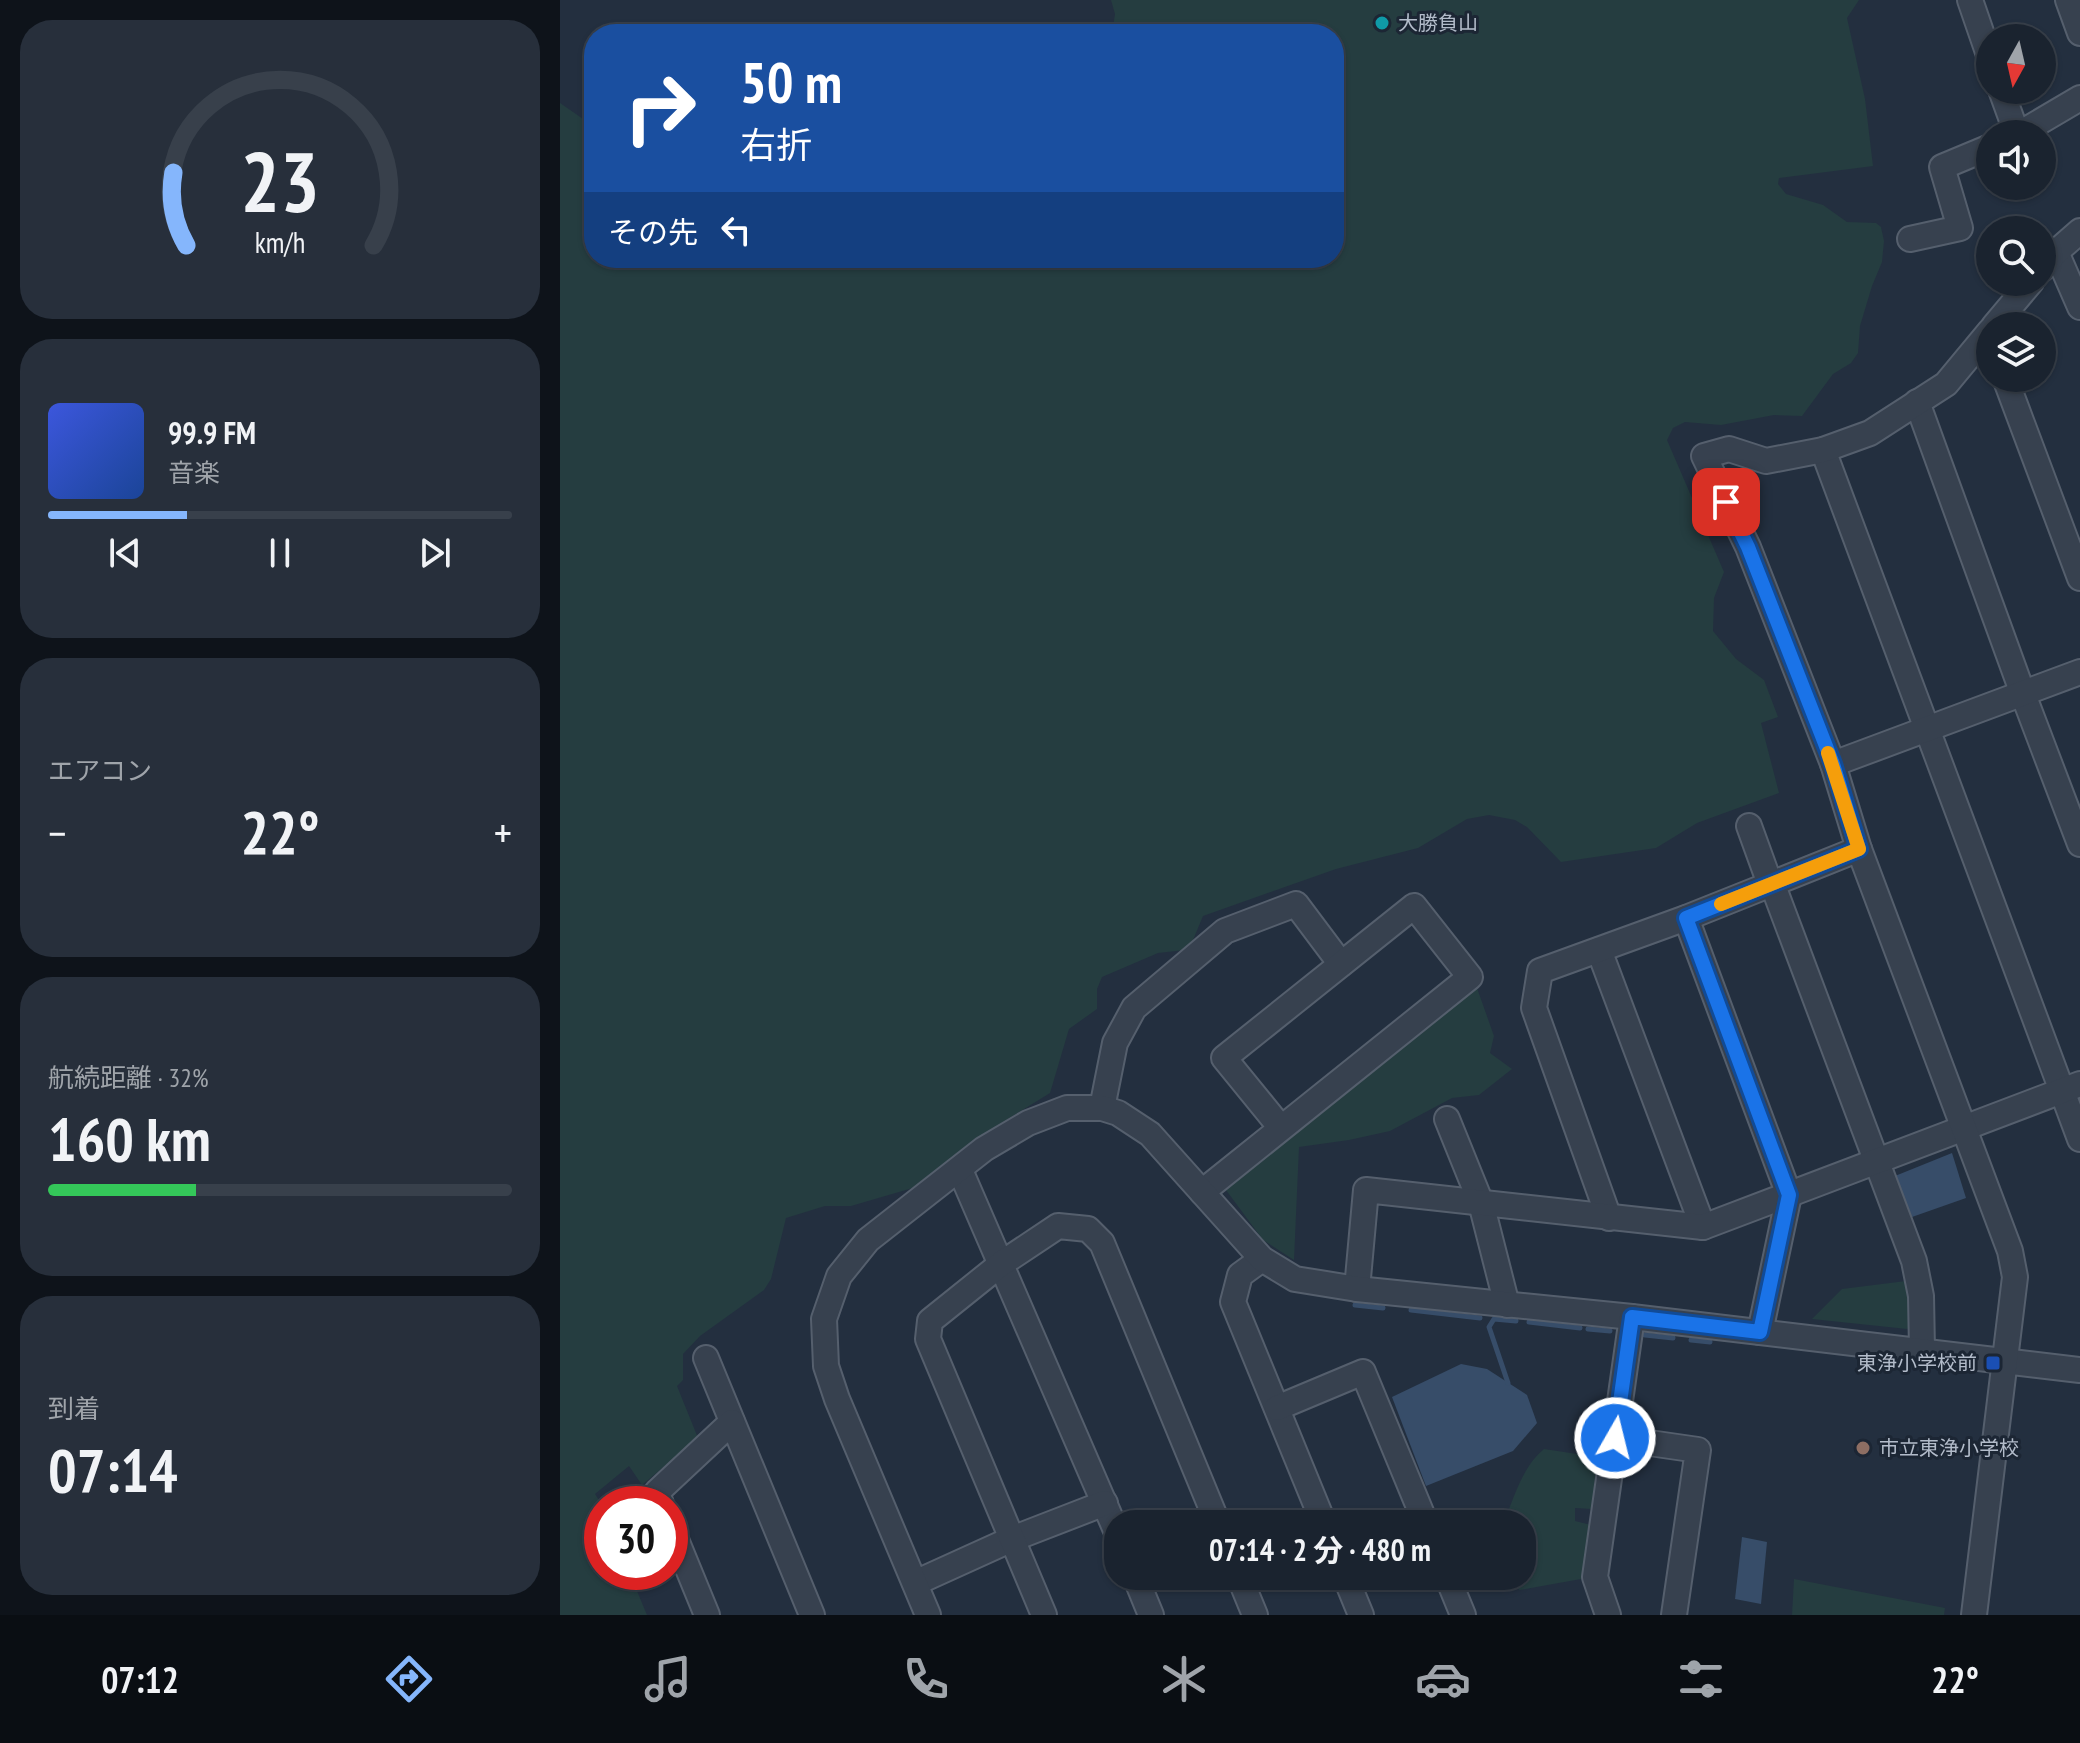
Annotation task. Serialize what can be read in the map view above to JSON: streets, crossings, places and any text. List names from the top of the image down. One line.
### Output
{"places":{"other":["大勝負山","市立東浄小学校"],"transit":["東浄小学校前"]},"north":"bottom","page":{"turn":["50 m","右折"],"then":"その先","song":["99.9 FM","音楽"],"tile":["エアコン",["航続距離 · 32%","160 km"],["到着","07:14"]],"heat":["−","22°","+"],"limit":"30","trip":"07:14 · 2 分 · 480 m","tabs":["07:12","22°"],"gauge":["23","km/h"]}}
